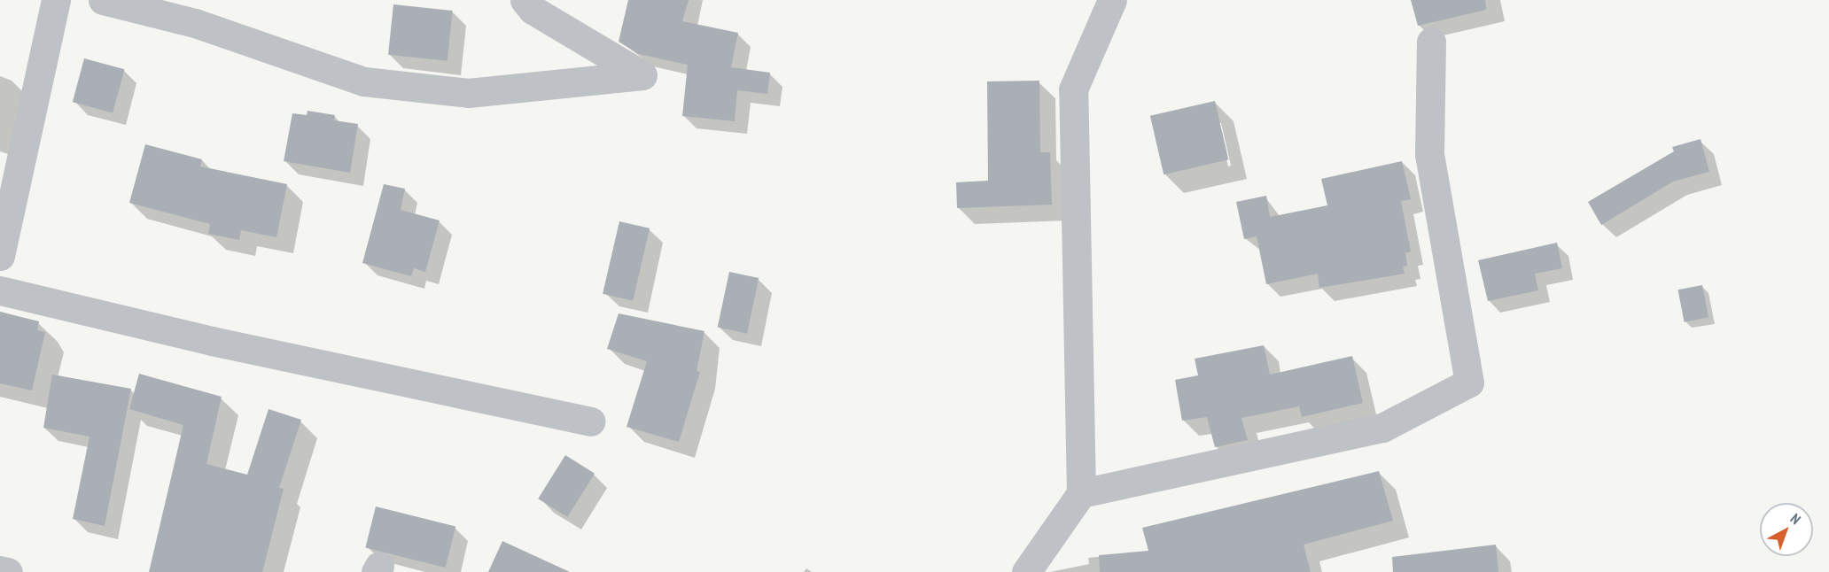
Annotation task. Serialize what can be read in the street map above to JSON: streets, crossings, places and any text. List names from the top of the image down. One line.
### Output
{"north":"top right"}
